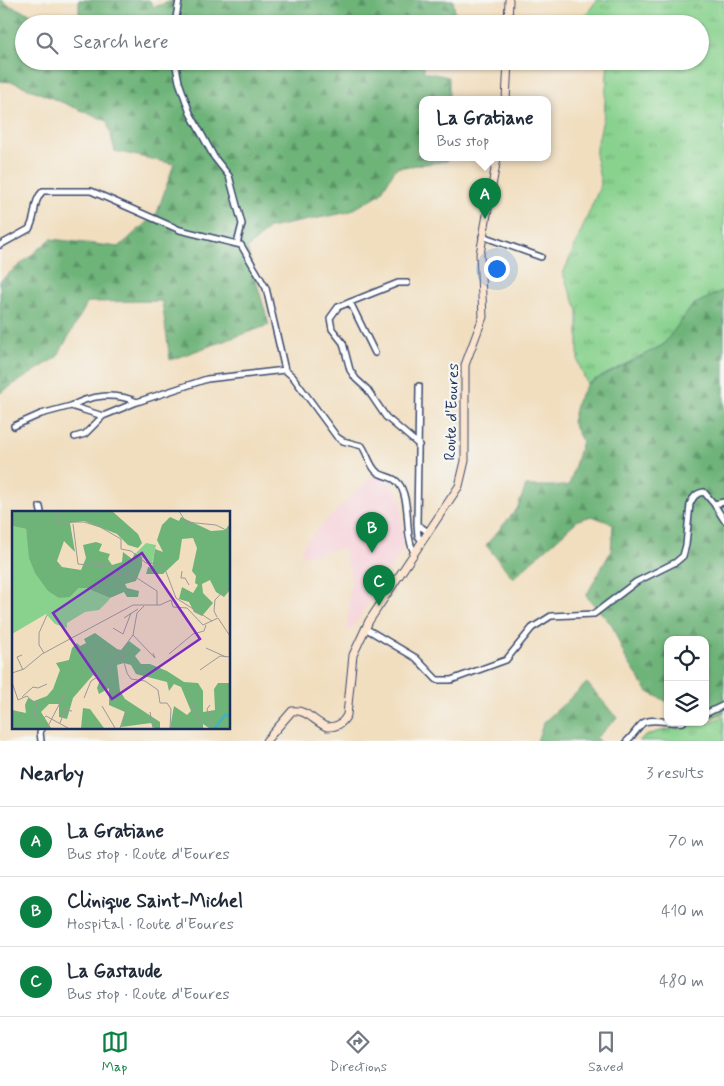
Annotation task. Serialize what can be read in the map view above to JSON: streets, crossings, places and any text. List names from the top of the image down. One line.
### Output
{"streets":{"street":["Route d'Eoures"]},"page":{"search":"Search here","popup":["La Gratiane","Bus stop"],"pins":["A","B","C"],"heading":["Nearby","3 results"],"list":[{"mark":"A","name":"La Gratiane","note":"Bus stop · Route d'Eoures","value":"70 m"},{"mark":"B","name":"Clinique Saint-Michel","note":"Hospital · Route d'Eoures","value":"410 m"},{"mark":"C","name":"La Gastaude","note":"Bus stop · Route d'Eoures","value":"480 m"}],"nav":["Map","Directions","Saved"]}}
